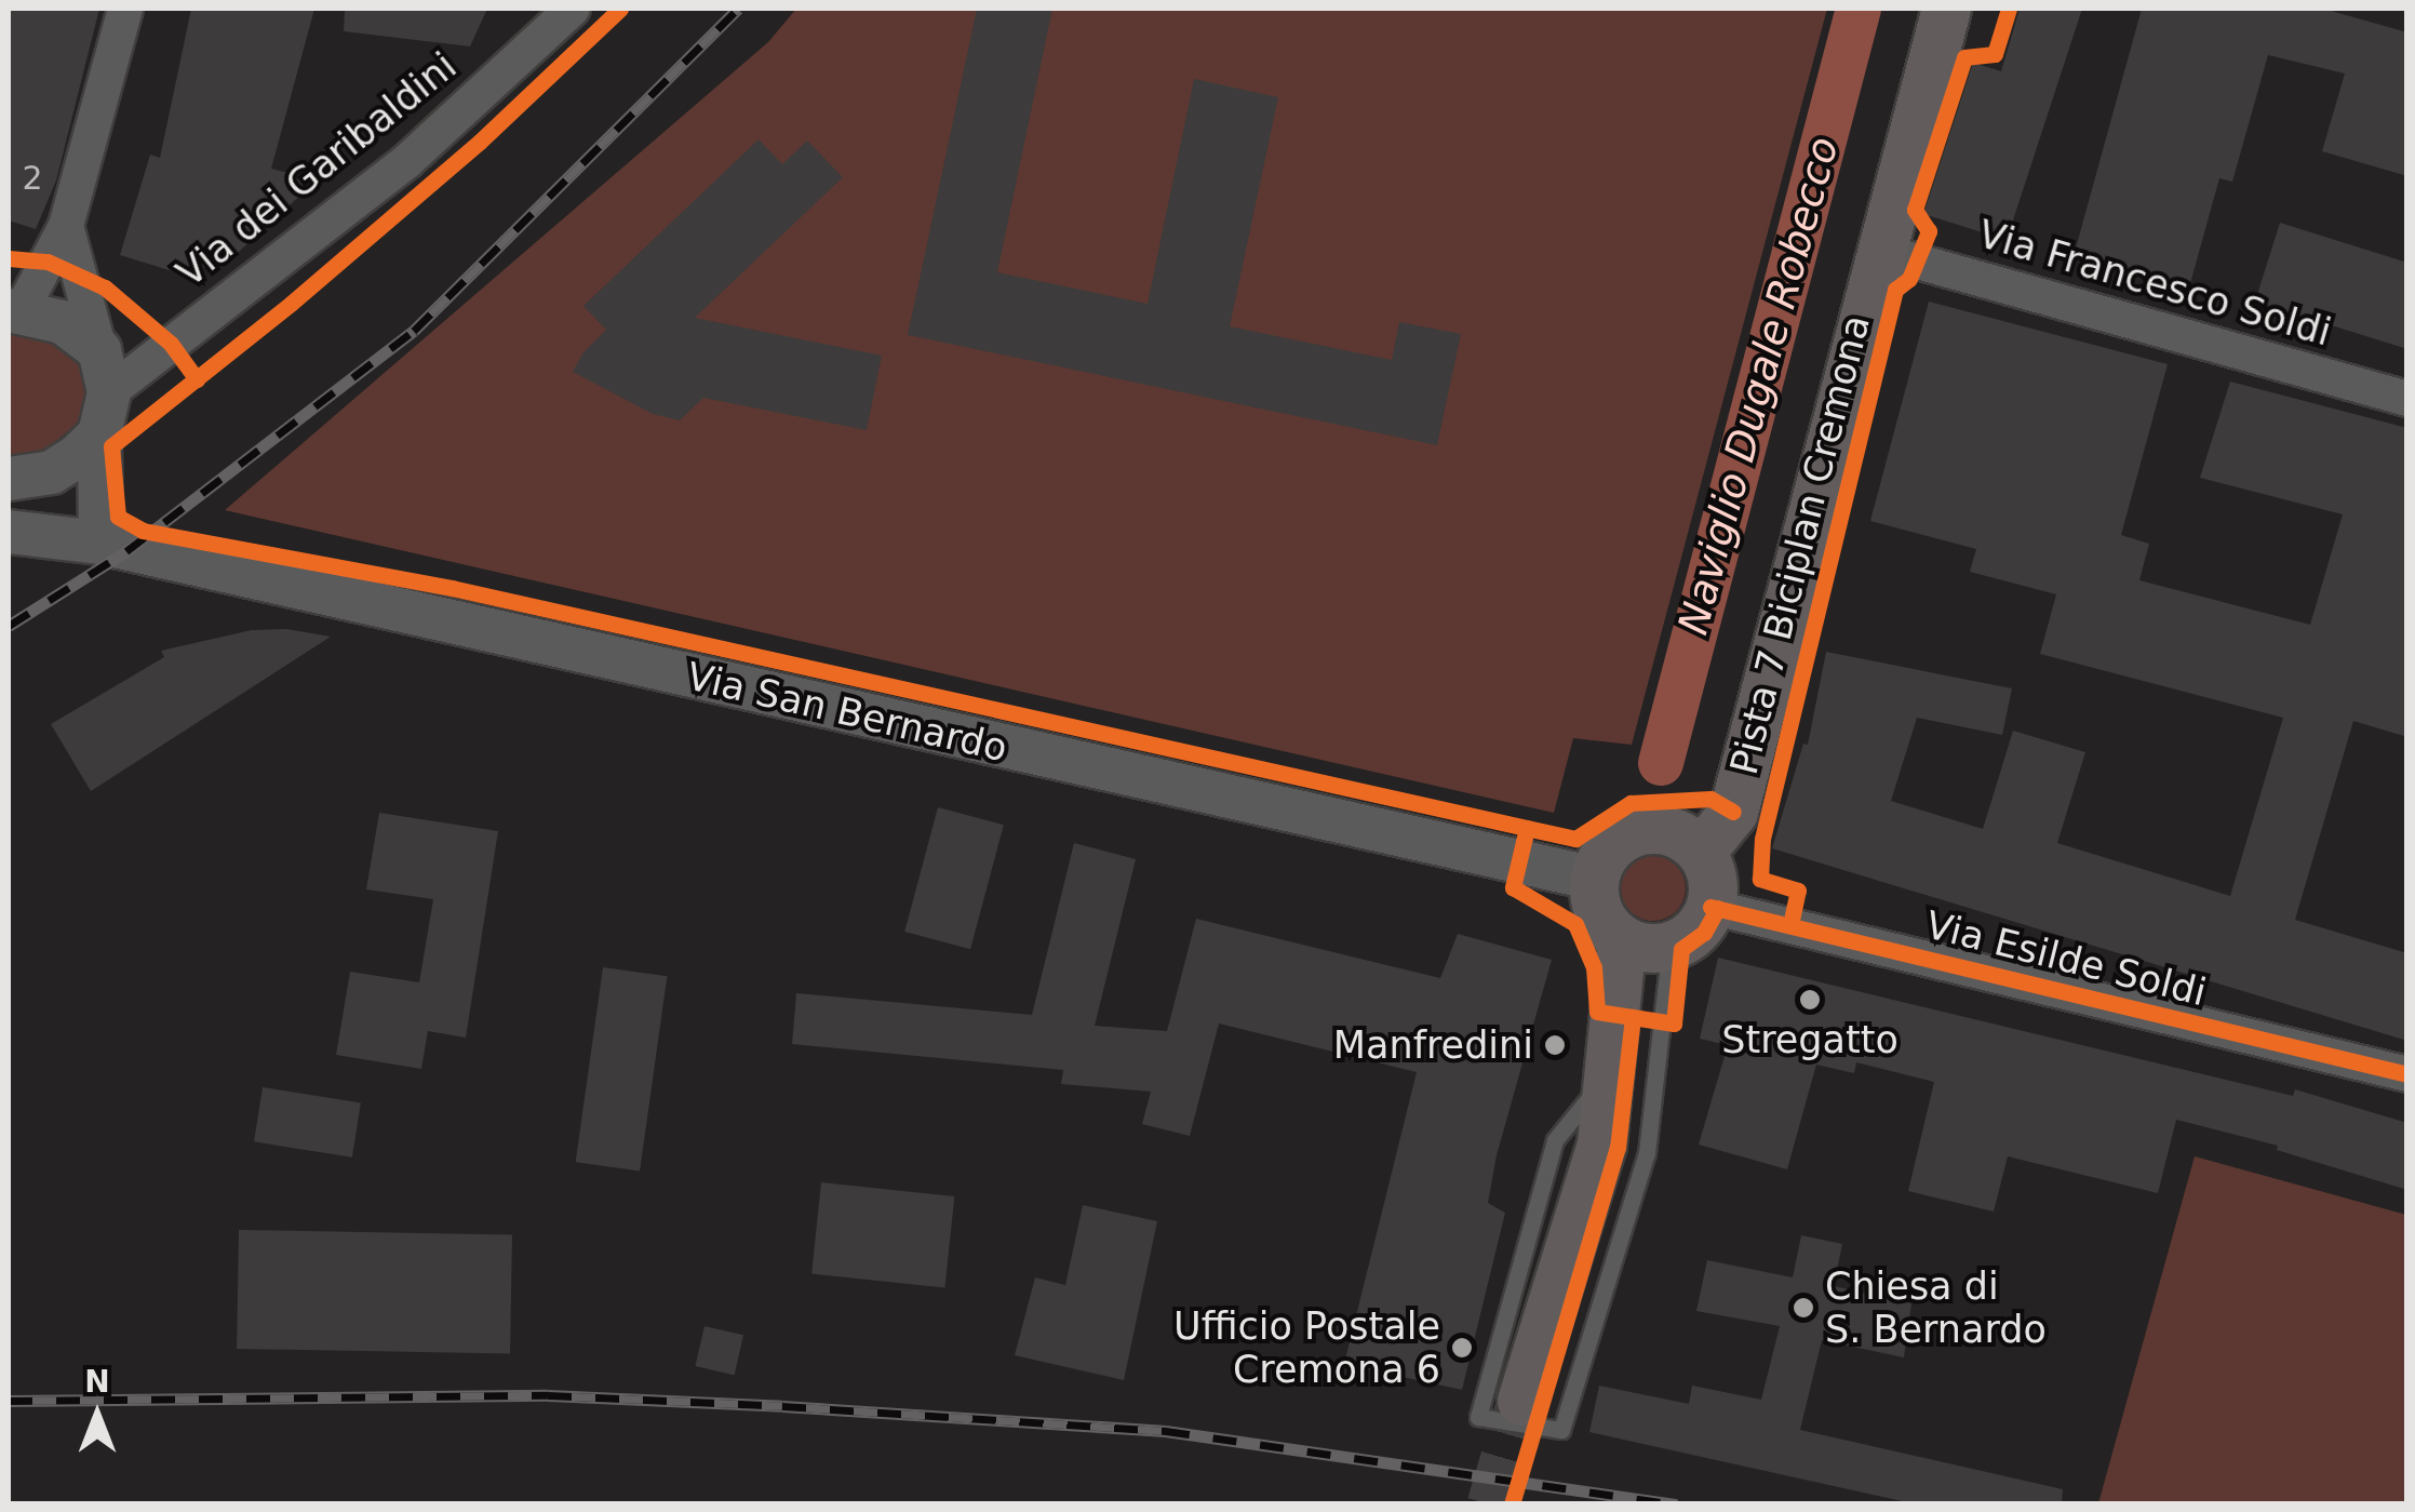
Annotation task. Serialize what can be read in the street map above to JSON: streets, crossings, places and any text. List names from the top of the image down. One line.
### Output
{"streets":{"street":["Via dei Garibaldini","Via Francesco Soldi","Via San Bernardo","Via Esilde Soldi"],"cycle path":["Pista 7 Biciplan Cremona"]},"crossings":[["Via San Bernardo","Via Esilde Soldi"]],"water":["Naviglio Dugale Robecco"],"places":["Stregatto","Manfredini","Chiesa di S. Bernardo","Ufficio Postale Cremona 6"],"house_numbers":["2"],"north":"top"}
